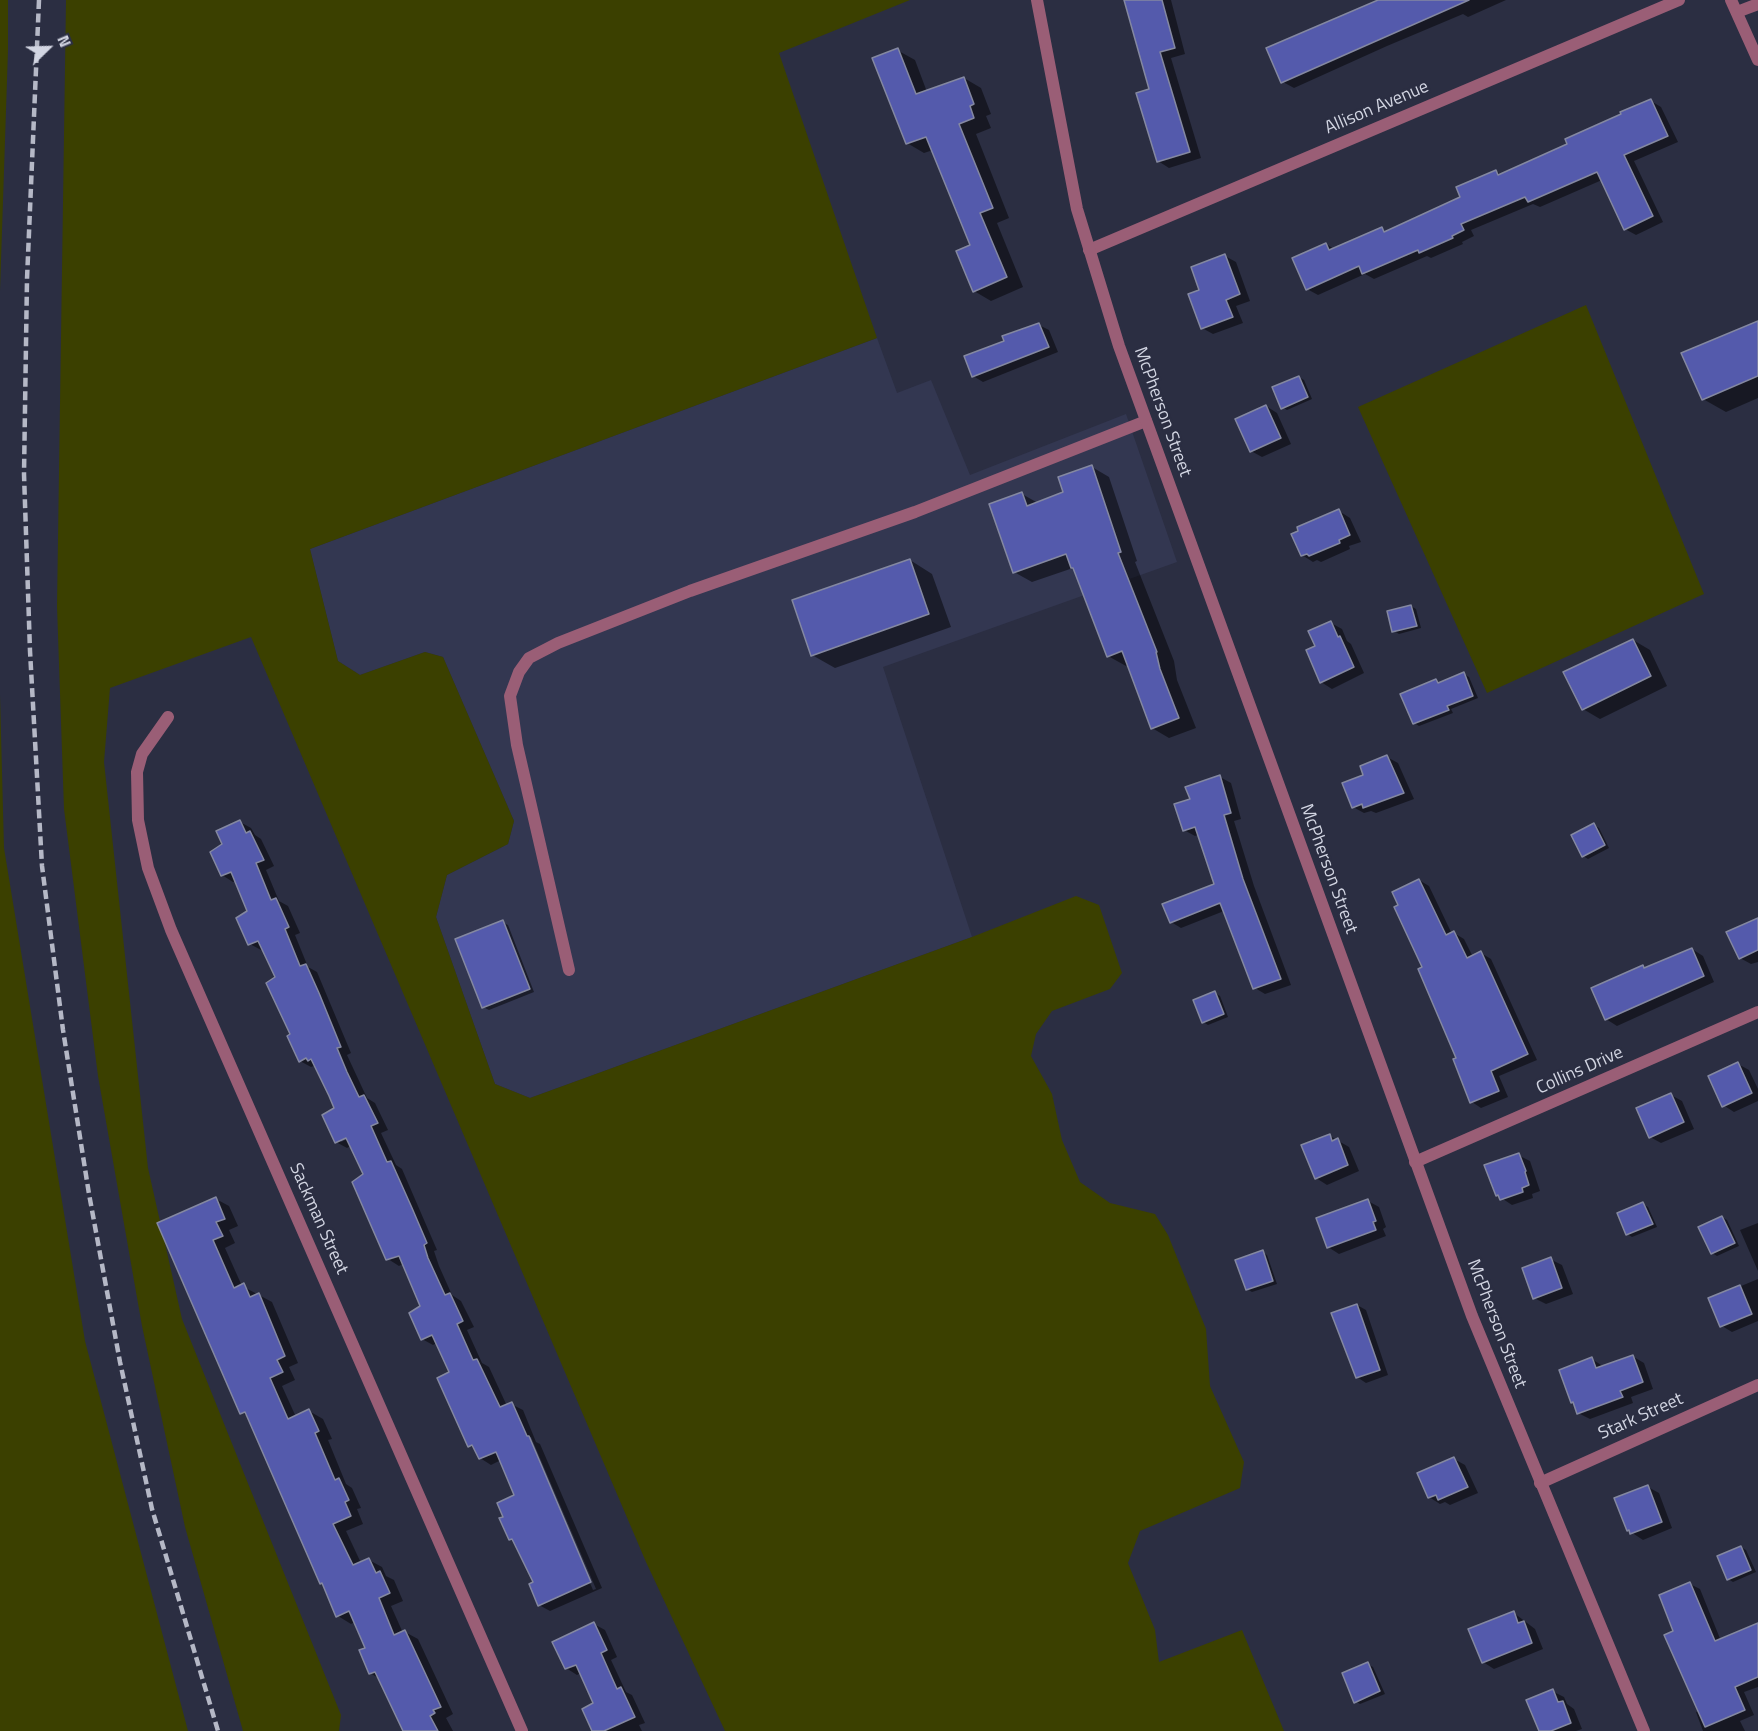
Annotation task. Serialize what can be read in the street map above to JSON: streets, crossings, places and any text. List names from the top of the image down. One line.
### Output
{"streets":{"street":["Allison Avenue","McPherson Street","Collins Drive","Sackman Street","Stark Street"]},"crossings":[["Allison Avenue","McPherson Street"],["McPherson Street","Collins Drive"],["McPherson Street","Stark Street"]],"north":"top right"}
